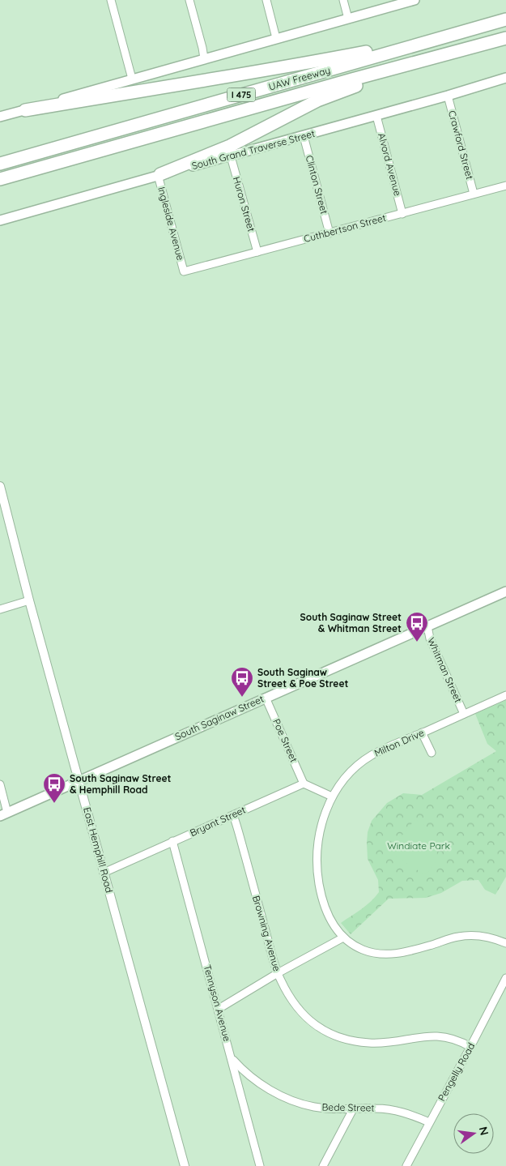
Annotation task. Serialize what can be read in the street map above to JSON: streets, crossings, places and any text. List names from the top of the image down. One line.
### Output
{"streets":{"highway":["UAW Freeway","I 475"],"main road":["South Grand Traverse Street","South Saginaw Street"],"street":["Crawford Street","Alvord Avenue","Clinton Street","Huron Street","Ingleside Avenue","Cuthbertson Street","Whitman Street","Poe Street","Milton Drive","Bryant Street","East Hemphill Road","Browning Avenue","Tennyson Avenue","Pengelly Road","Bede Street"]},"crossings":[["Crawford Street","South Grand Traverse Street"],["Crawford Street","Cuthbertson Street"],["South Grand Traverse Street","Alvord Avenue"],["South Grand Traverse Street","Clinton Street"],["South Grand Traverse Street","Huron Street"],["South Grand Traverse Street","Ingleside Avenue"],["Alvord Avenue","Cuthbertson Street"],["Clinton Street","Cuthbertson Street"],["Huron Street","Cuthbertson Street"],["Ingleside Avenue","Cuthbertson Street"],["Whitman Street","South Saginaw Street"],["Whitman Street","Milton Drive"],["South Saginaw Street","Poe Street"],["South Saginaw Street","East Hemphill Road"],["Poe Street","Bryant Street"],["Bryant Street","East Hemphill Road"],["Bryant Street","Browning Avenue"],["Bryant Street","Tennyson Avenue"],["Browning Avenue","Pengelly Road"],["Tennyson Avenue","Bede Street"],["Pengelly Road","Bede Street"]],"parks":["Windiate Park"],"places":{"bus stop":["South Saginaw Street & Whitman Street","South Saginaw Street & Poe Street","South Saginaw Street & Hemphill Road"]},"north":"right"}
